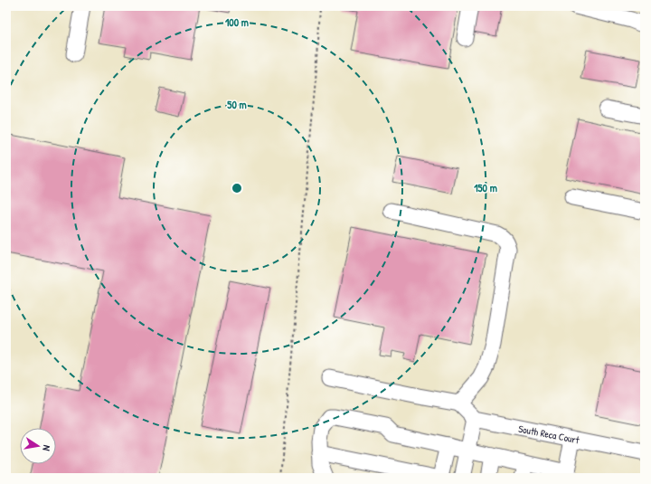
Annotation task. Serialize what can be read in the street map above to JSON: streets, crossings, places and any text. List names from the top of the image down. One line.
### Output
{"streets":{"street":["South Reca Court"]},"north":"right","rings":["100 m","50 m","150 m"]}
